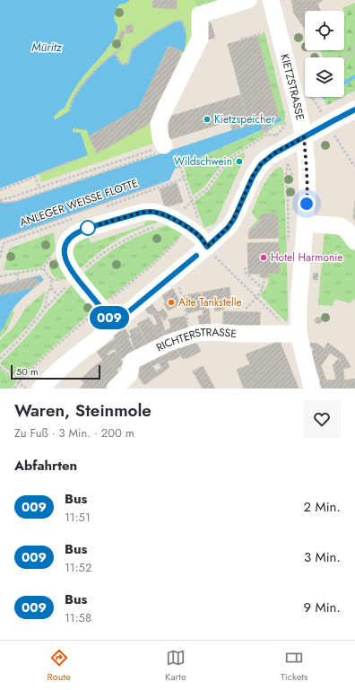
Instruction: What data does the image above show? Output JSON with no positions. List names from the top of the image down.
{
  "streets": {
    "street": ["KIETZSTRASSE", "RICHTERSTRASSE"],
    "path": ["ANLEGER WEISSE FLOTTE"]
  },
  "crossings": [
    ["KIETZSTRASSE", "RICHTERSTRASSE"]
  ],
  "water": ["Müritz"],
  "places": [
    "Kietzspeicher",
    "Wildschwein",
    "Hotel Harmonie",
    "Alte Tankstelle"
  ],
  "lines": ["bus line 009"],
  "scale_bar": "50 m",
  "page": {
    "on_map": "009",
    "scale": "50 m",
    "heading": [
      ["Waren, Steinmole", "Zu Fuß · 3 Min. · 200 m"],
      "Abfahrten"
    ],
    "list": [
      {
        "mark": "009",
        "name": "Bus",
        "note": "11:51",
        "value": "2 Min."
      },
      {
        "mark": "009",
        "name": "Bus",
        "note": "11:52",
        "value": "3 Min."
      },
      {
        "mark": "009",
        "name": "Bus",
        "note": "11:58",
        "value": "9 Min."
      }
    ],
    "tabs": ["Route", "Karte", "Tickets"]
  }
}
